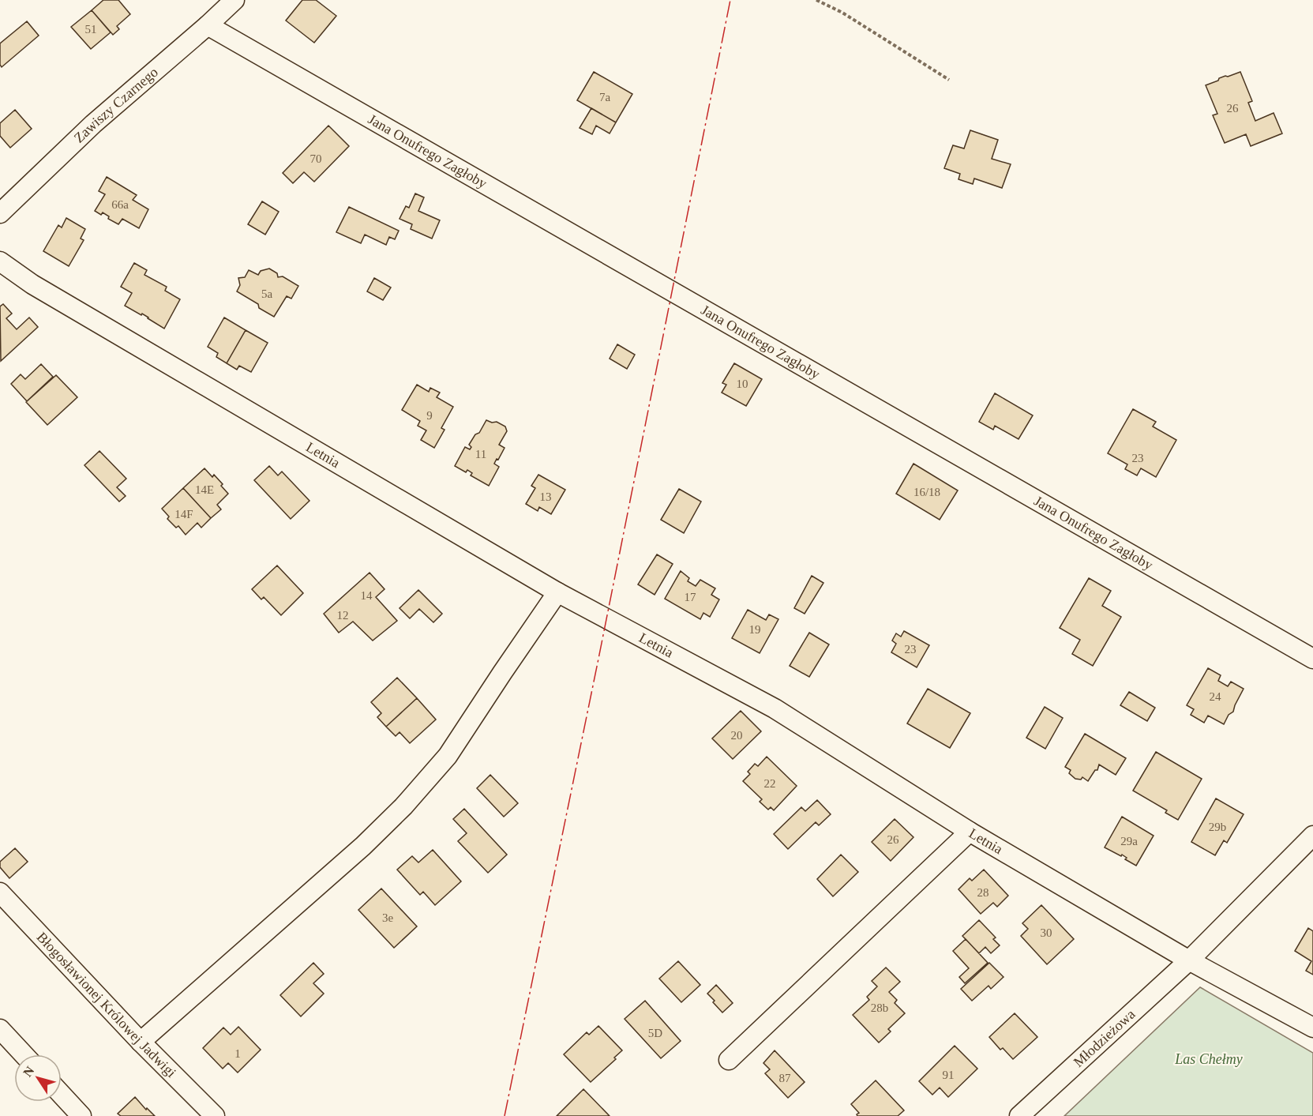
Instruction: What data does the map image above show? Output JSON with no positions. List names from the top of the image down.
{
  "streets": {
    "street": [
      "Zawiszy Czarnego",
      "Jana Onufrego Zagłoby",
      "Letnia",
      "Błogosławionej Królowej Jadwigi",
      "Młodzieżowa"
    ]
  },
  "crossings": [
    ["Zawiszy Czarnego", "Jana Onufrego Zagłoby"],
    ["Letnia", "Młodzieżowa"]
  ],
  "parks": ["Las Chełmy"],
  "house_numbers": [
    "51",
    "7a",
    "26",
    "70",
    "66a",
    "5a",
    "10",
    "9",
    "11",
    "23",
    "14E",
    "16/18",
    "13",
    "14F",
    "14",
    "17",
    "12",
    "19",
    "23",
    "24",
    "20",
    "22",
    "29b",
    "26",
    "29a",
    "28",
    "3e",
    "30",
    "28b",
    "5D",
    "1",
    "91",
    "87"
  ],
  "north": "top left"
}
